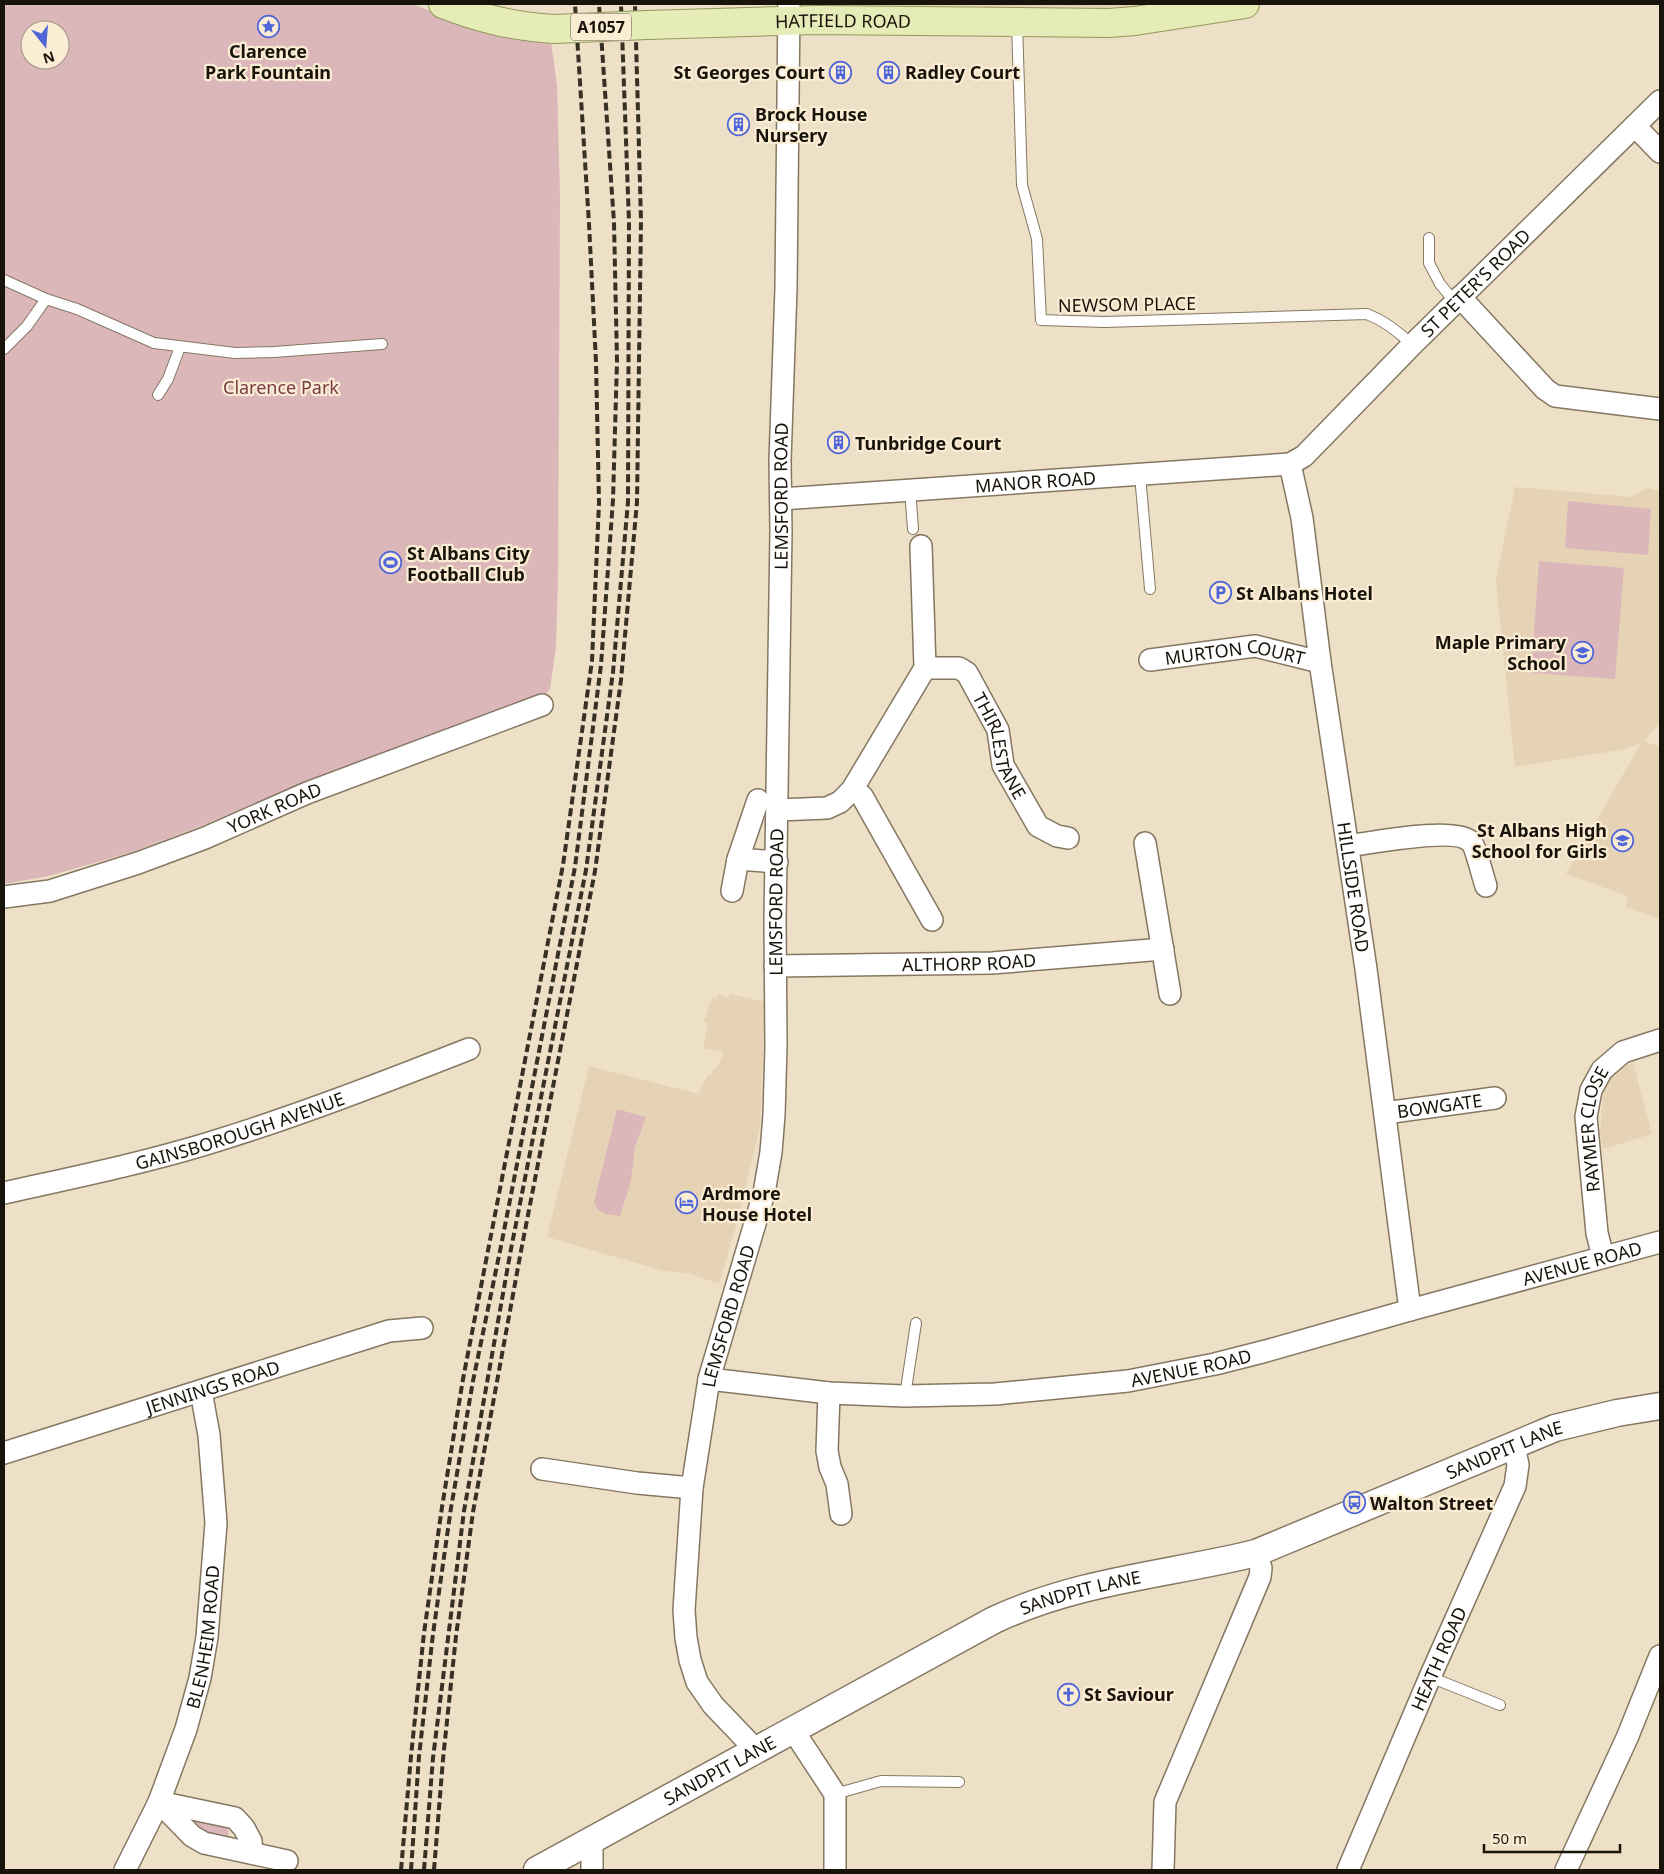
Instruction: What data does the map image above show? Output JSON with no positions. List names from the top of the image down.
{
  "streets": {
    "main road": ["HATFIELD ROAD", "A1057"],
    "street": [
      "ST PETER'S ROAD",
      "MANOR ROAD",
      "LEMSFORD ROAD",
      "MURTON COURT",
      "THIRLESTANE",
      "YORK ROAD",
      "HILLSIDE ROAD",
      "ALTHORP ROAD",
      "BOWGATE",
      "GAINSBOROUGH AVENUE",
      "RAYMER CLOSE",
      "AVENUE ROAD",
      "JENNINGS ROAD",
      "SANDPIT LANE",
      "BLENHEIM ROAD",
      "HEATH ROAD"
    ],
    "lane": ["NEWSOM PLACE"]
  },
  "crossings": [
    ["HATFIELD ROAD", "NEWSOM PLACE"],
    ["HATFIELD ROAD", "LEMSFORD ROAD"],
    ["ST PETER'S ROAD", "NEWSOM PLACE"],
    ["ST PETER'S ROAD", "MANOR ROAD"],
    ["ST PETER'S ROAD", "HILLSIDE ROAD"],
    ["MANOR ROAD", "LEMSFORD ROAD"],
    ["MANOR ROAD", "HILLSIDE ROAD"],
    ["LEMSFORD ROAD", "ALTHORP ROAD"],
    ["LEMSFORD ROAD", "AVENUE ROAD"],
    ["LEMSFORD ROAD", "SANDPIT LANE"],
    ["MURTON COURT", "HILLSIDE ROAD"],
    ["HILLSIDE ROAD", "BOWGATE"],
    ["HILLSIDE ROAD", "AVENUE ROAD"],
    ["RAYMER CLOSE", "AVENUE ROAD"],
    ["JENNINGS ROAD", "BLENHEIM ROAD"],
    ["SANDPIT LANE", "HEATH ROAD"]
  ],
  "parks": ["Clarence Park"],
  "places": {
    "place": ["Clarence Park Fountain"],
    "building": [
      "St Georges Court",
      "Radley Court",
      "Brock House Nursery",
      "Tunbridge Court"
    ],
    "sports": ["St Albans City Football Club"],
    "parking": ["St Albans Hotel"],
    "school or university": ["Maple Primary School", "St Albans High School for Girls"],
    "hotel": ["Ardmore House Hotel"],
    "bus stop": ["Walton Street"],
    "church": ["St Saviour"]
  },
  "scale_bar": "50 m",
  "north": "bottom"
}
